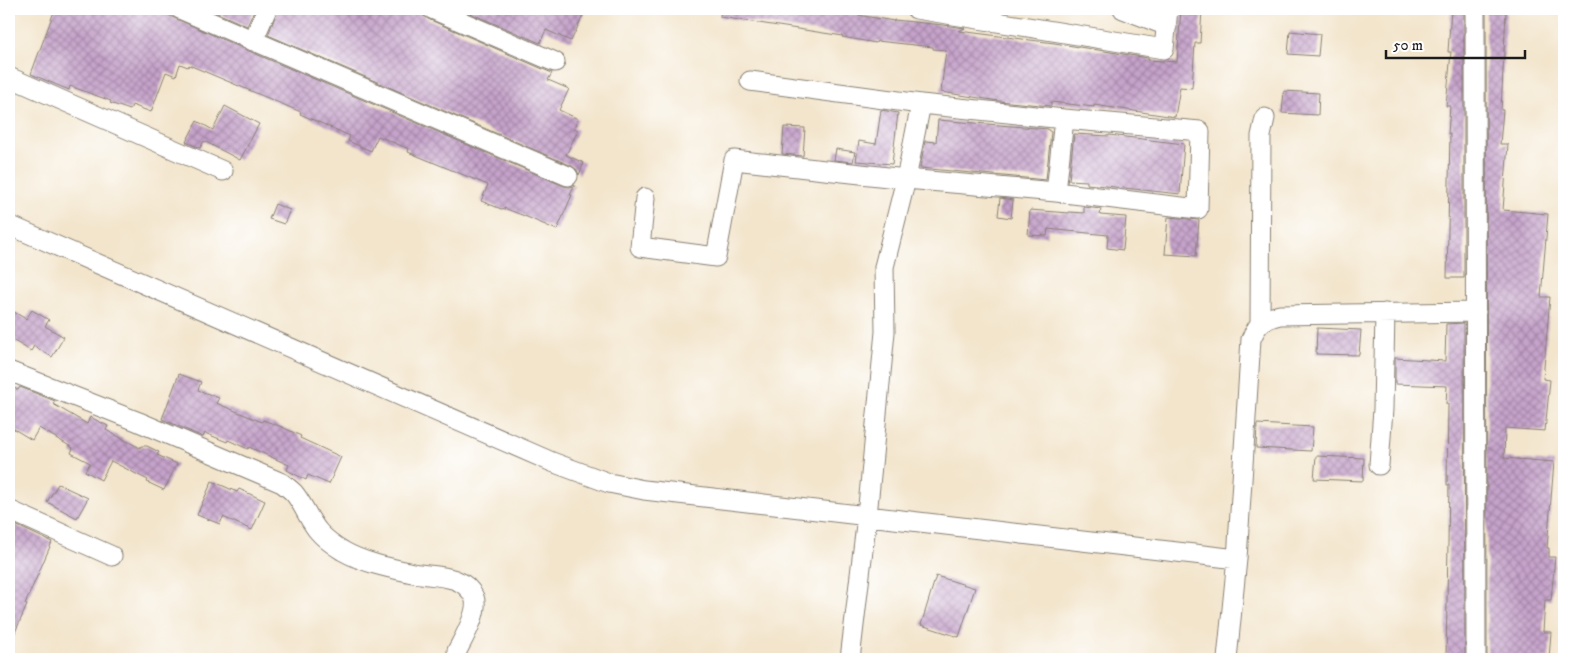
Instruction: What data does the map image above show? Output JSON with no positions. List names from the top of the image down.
{
  "scale_bar": "50 m"
}
